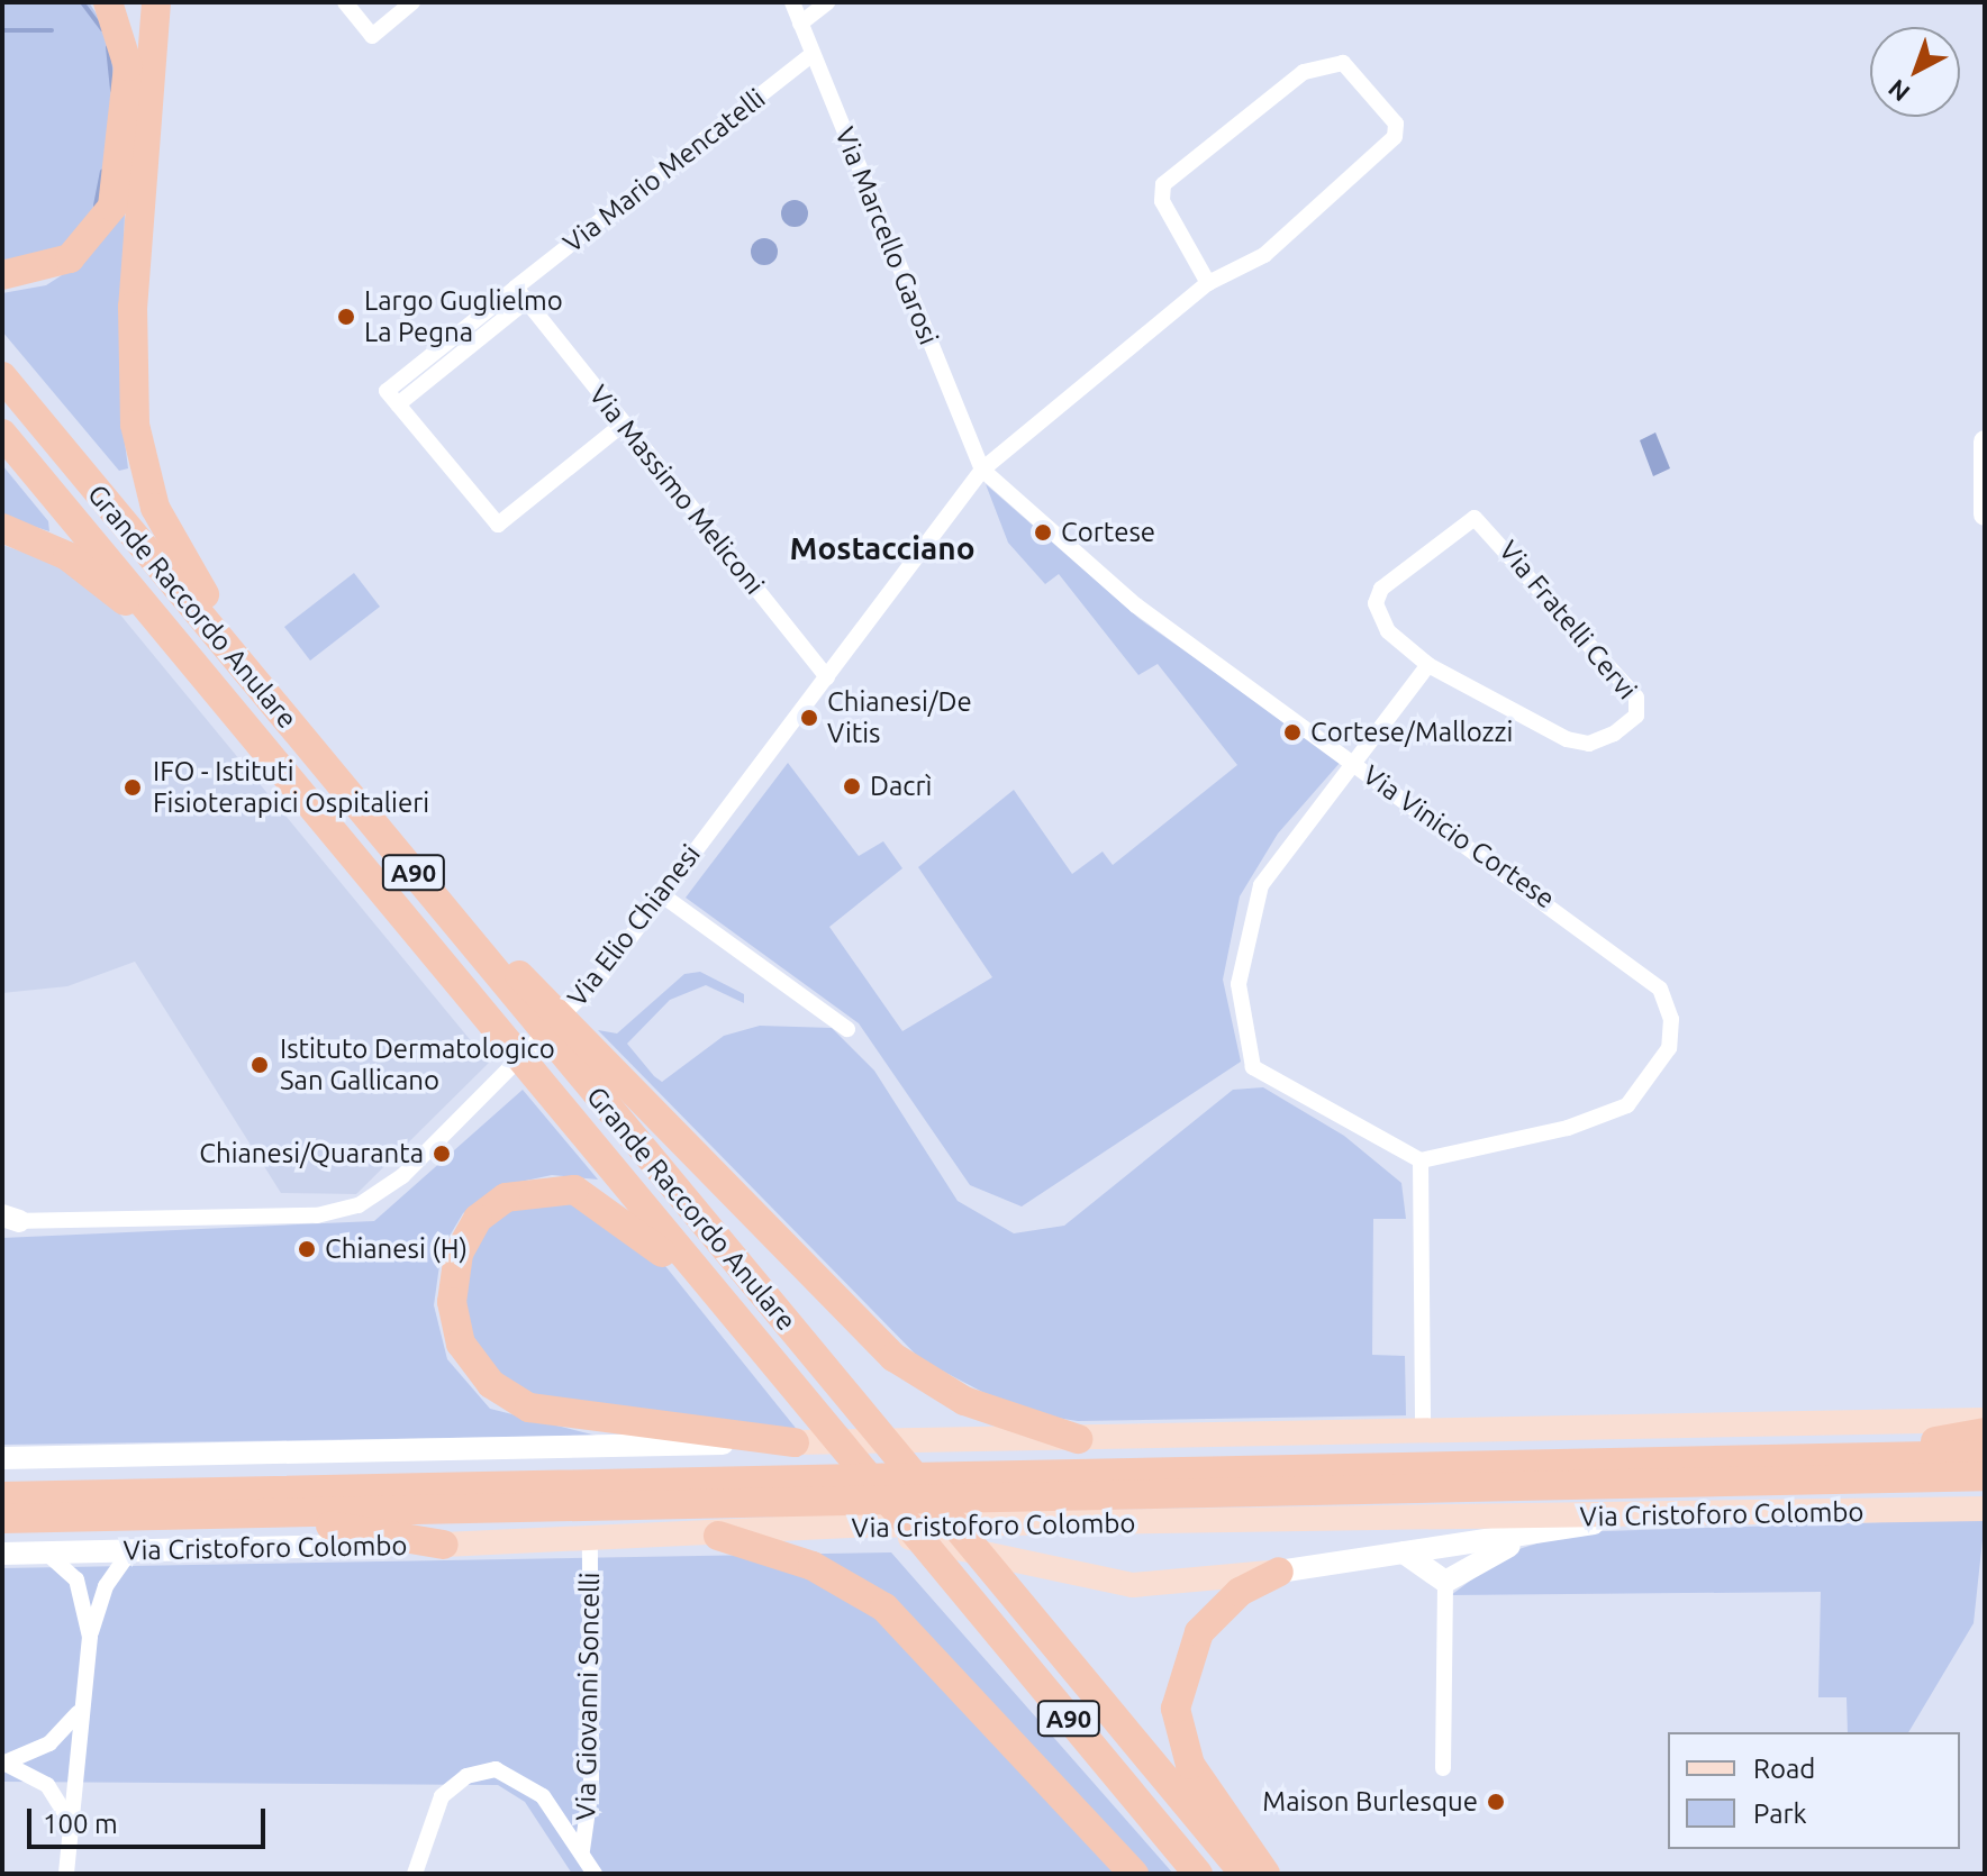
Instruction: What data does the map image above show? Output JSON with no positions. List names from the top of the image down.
{
  "streets": {
    "highway": ["Grande Raccordo Anulare", "A90", "Via Cristoforo Colombo"],
    "street": [
      "Via Mario Mencatelli",
      "Via Marcello Garosi",
      "Via Massimo Meliconi",
      "Via Fratelli Cervi",
      "Via Vinicio Cortese",
      "Via Elio Chianesi",
      "Via Giovanni Soncelli"
    ]
  },
  "crossings": [
    ["Via Mario Mencatelli", "Via Marcello Garosi"],
    ["Via Mario Mencatelli", "Via Massimo Meliconi"],
    ["Via Marcello Garosi", "Via Vinicio Cortese"],
    ["Via Marcello Garosi", "Via Elio Chianesi"],
    ["Via Massimo Meliconi", "Via Elio Chianesi"],
    ["Via Vinicio Cortese", "Via Elio Chianesi"],
    ["Via Cristoforo Colombo", "Via Giovanni Soncelli"]
  ],
  "districts": ["Mostacciano"],
  "places": [
    "Largo Guglielmo La Pegna",
    "Cortese",
    "Chianesi/De Vitis",
    "Cortese/Mallozzi",
    "Dacrì",
    "IFO - Istituti Fisioterapici Ospitalieri",
    "Istituto Dermatologico San Gallicano",
    "Chianesi/Quaranta",
    "Chianesi (H)",
    "Maison Burlesque"
  ],
  "legend": ["Road", "Park"],
  "scale_bar": "100 m",
  "north": "bottom left"
}
